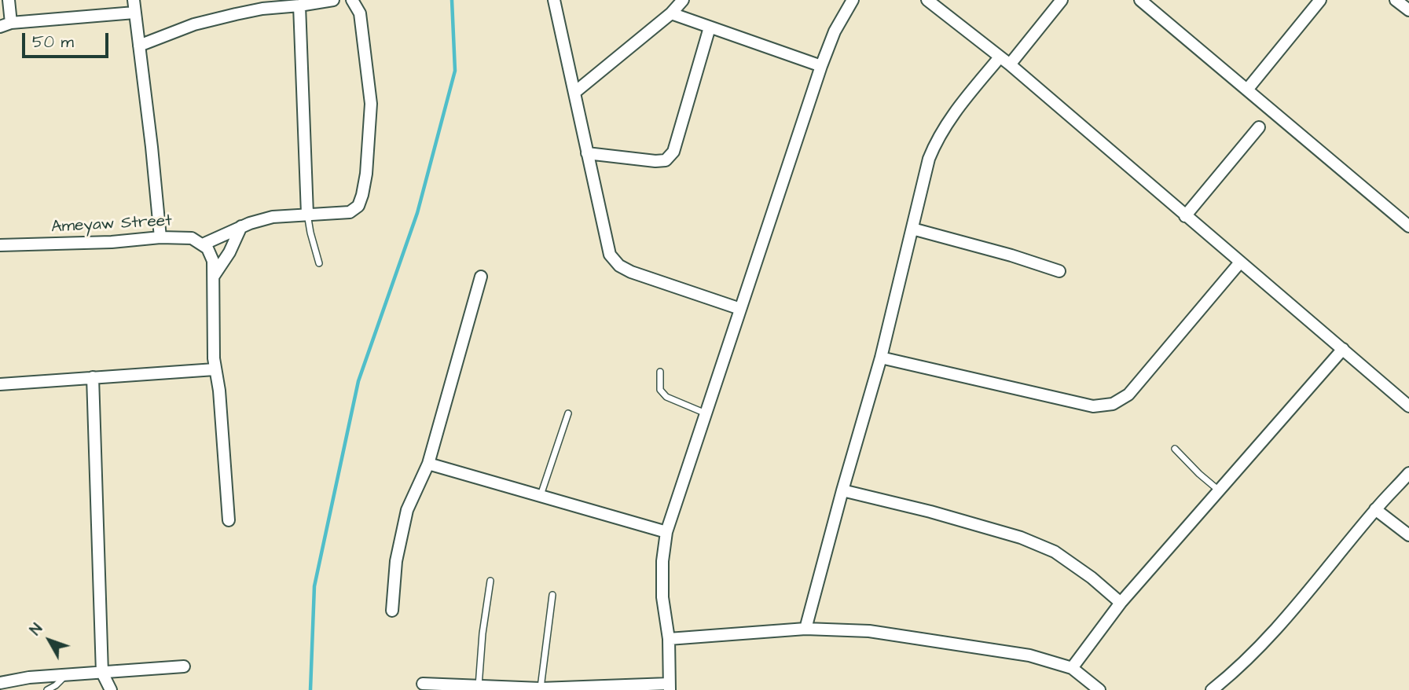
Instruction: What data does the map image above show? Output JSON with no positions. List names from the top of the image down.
{
  "streets": {
    "street": ["Ameyaw Street"]
  },
  "scale_bar": "50 m",
  "north": "top left"
}
